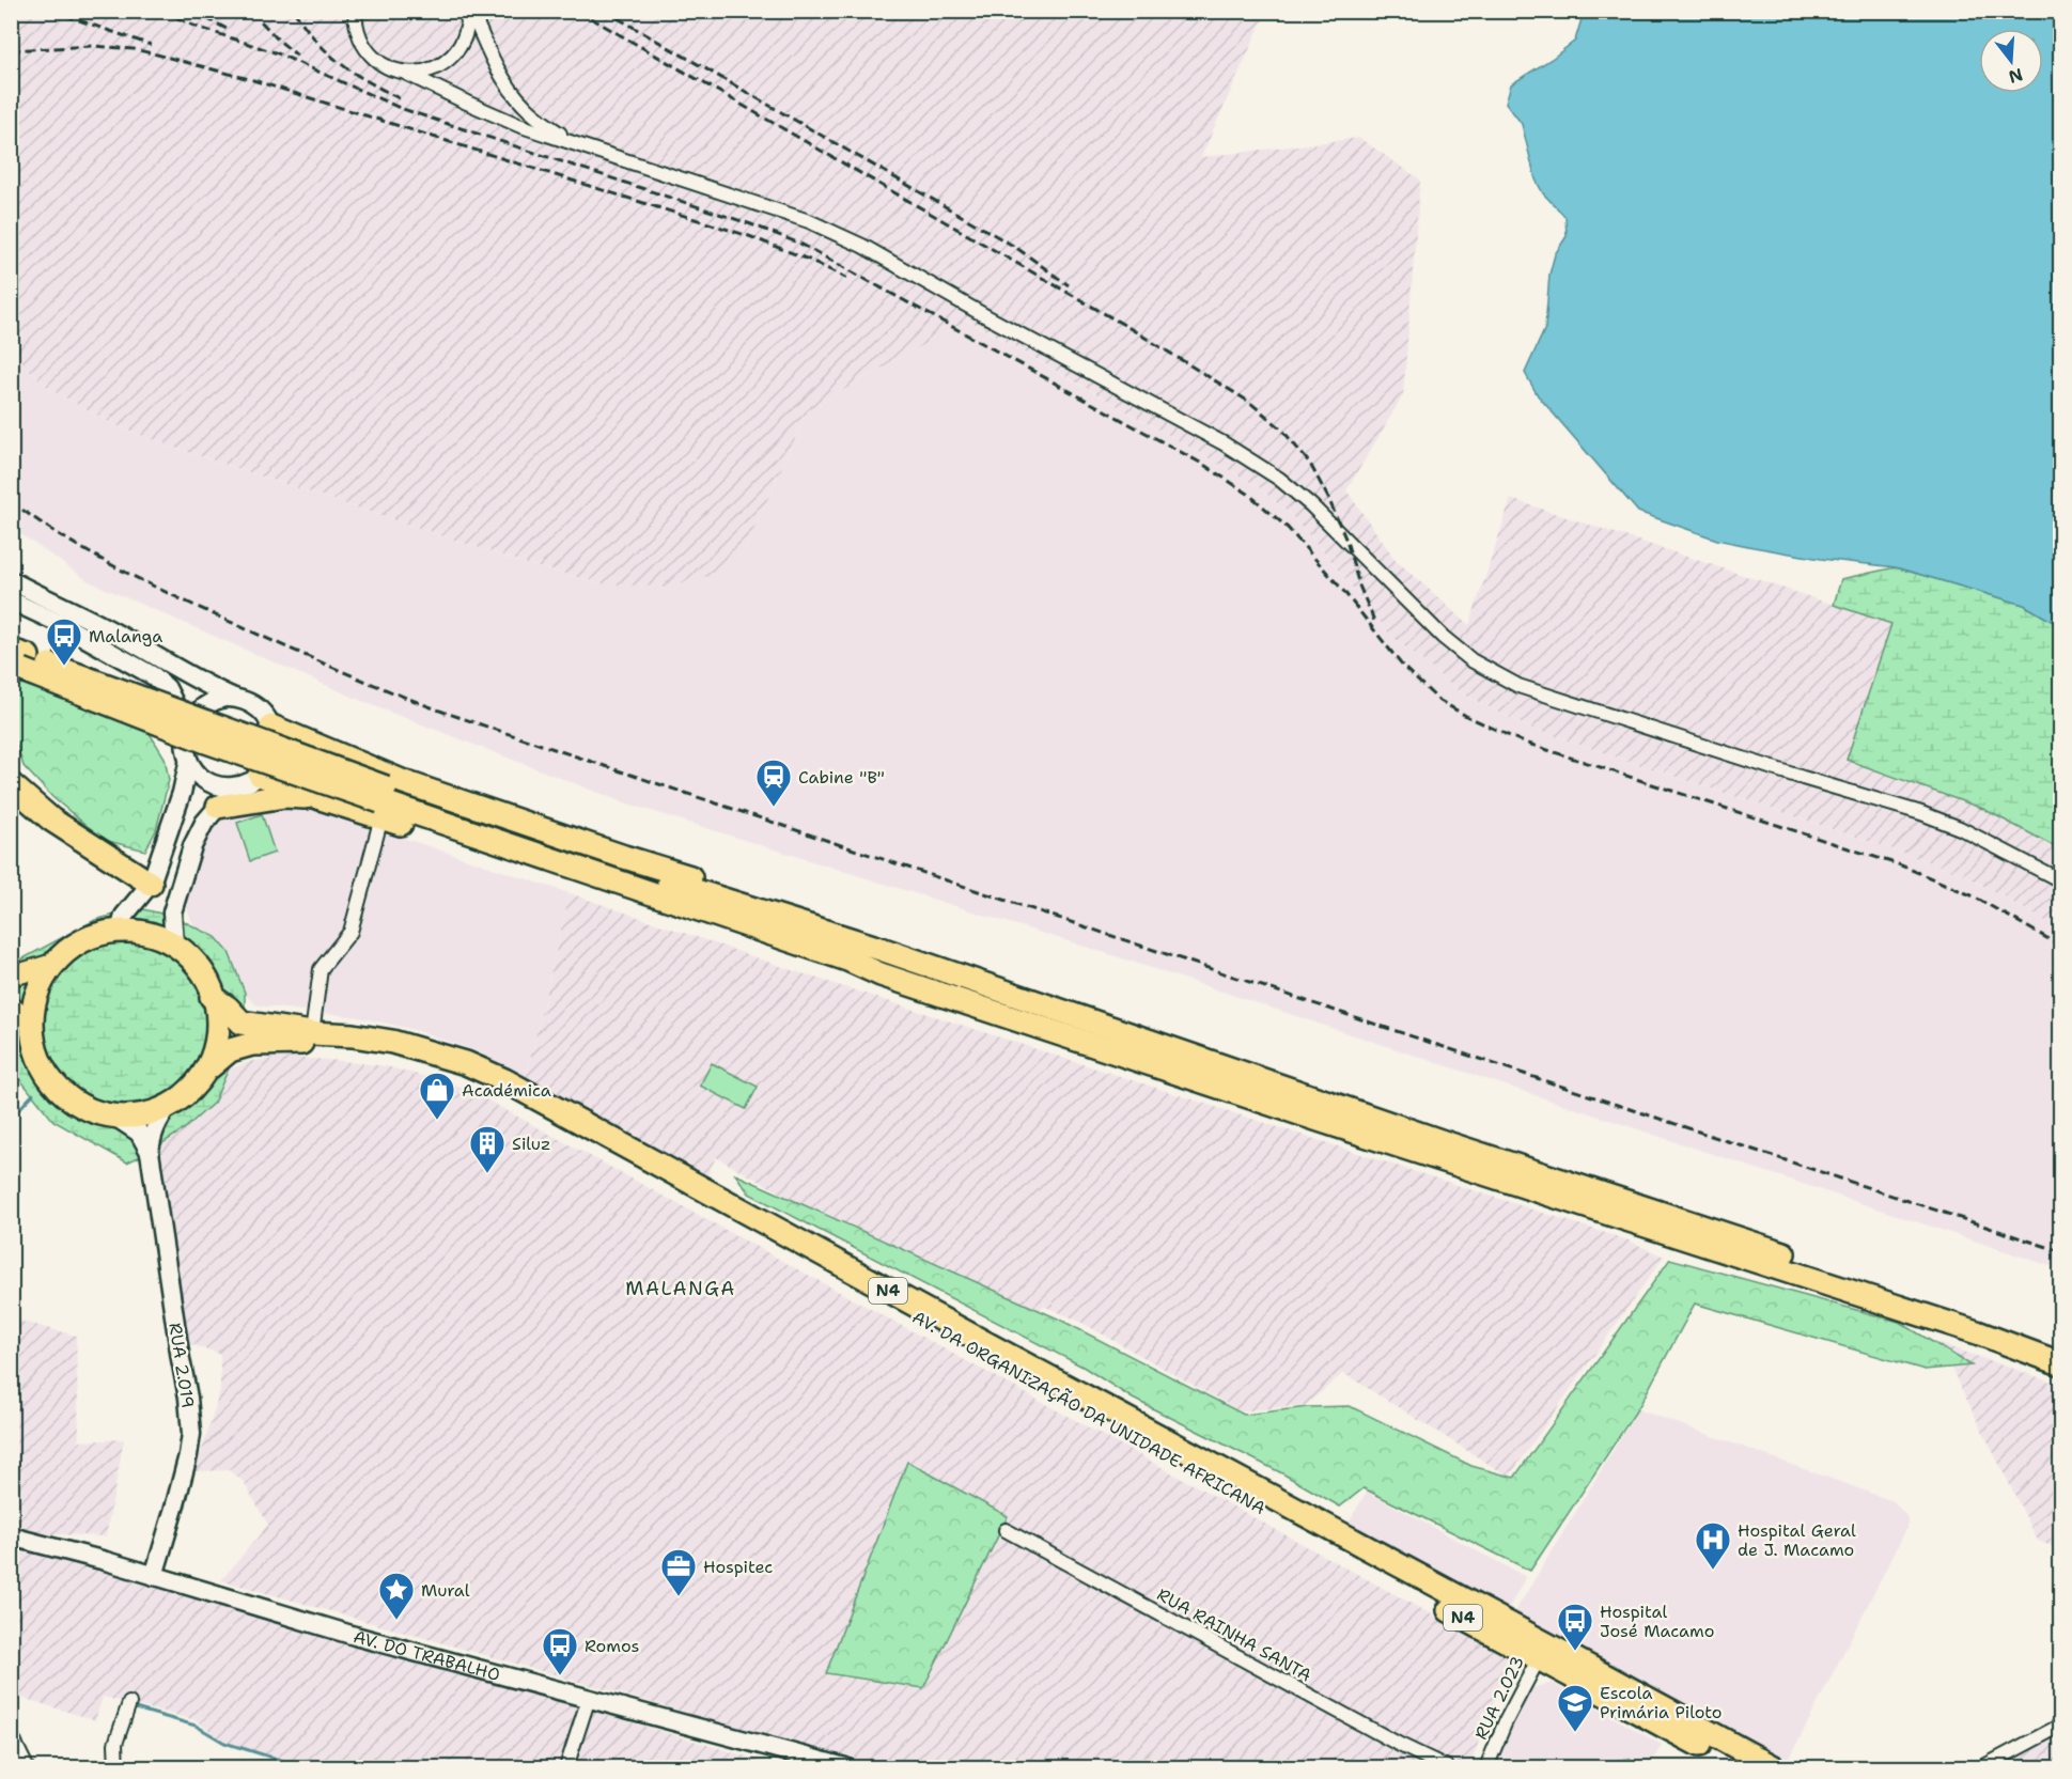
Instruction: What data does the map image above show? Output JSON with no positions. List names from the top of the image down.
{
  "streets": {
    "highway": ["N4", "AV. DA ORGANIZAÇÃO DA UNIDADE AFRICANA"],
    "main road": ["RUA 2.019", "AV. DO TRABALHO"],
    "street": ["RUA RAINHA SANTA", "RUA 2.023"]
  },
  "crossings": [
    ["N4", "AV. DA ORGANIZAÇÃO DA UNIDADE AFRICANA"],
    ["N4", "RUA 2.023"],
    ["RUA 2.019", "AV. DO TRABALHO"],
    ["AV. DA ORGANIZAÇÃO DA UNIDADE AFRICANA", "RUA 2.023"]
  ],
  "districts": ["MALANGA"],
  "places": {
    "bus stop": ["Malanga", "Hospital José Macamo", "Romos"],
    "station": ["Cabine \"B\""],
    "shop": ["Académica"],
    "building": ["Siluz"],
    "hospital": ["Hospital Geral de J. Macamo"],
    "office": ["Hospitec"],
    "place": ["Mural"],
    "school or university": ["Escola Primária Piloto"]
  },
  "north": "bottom"
}
